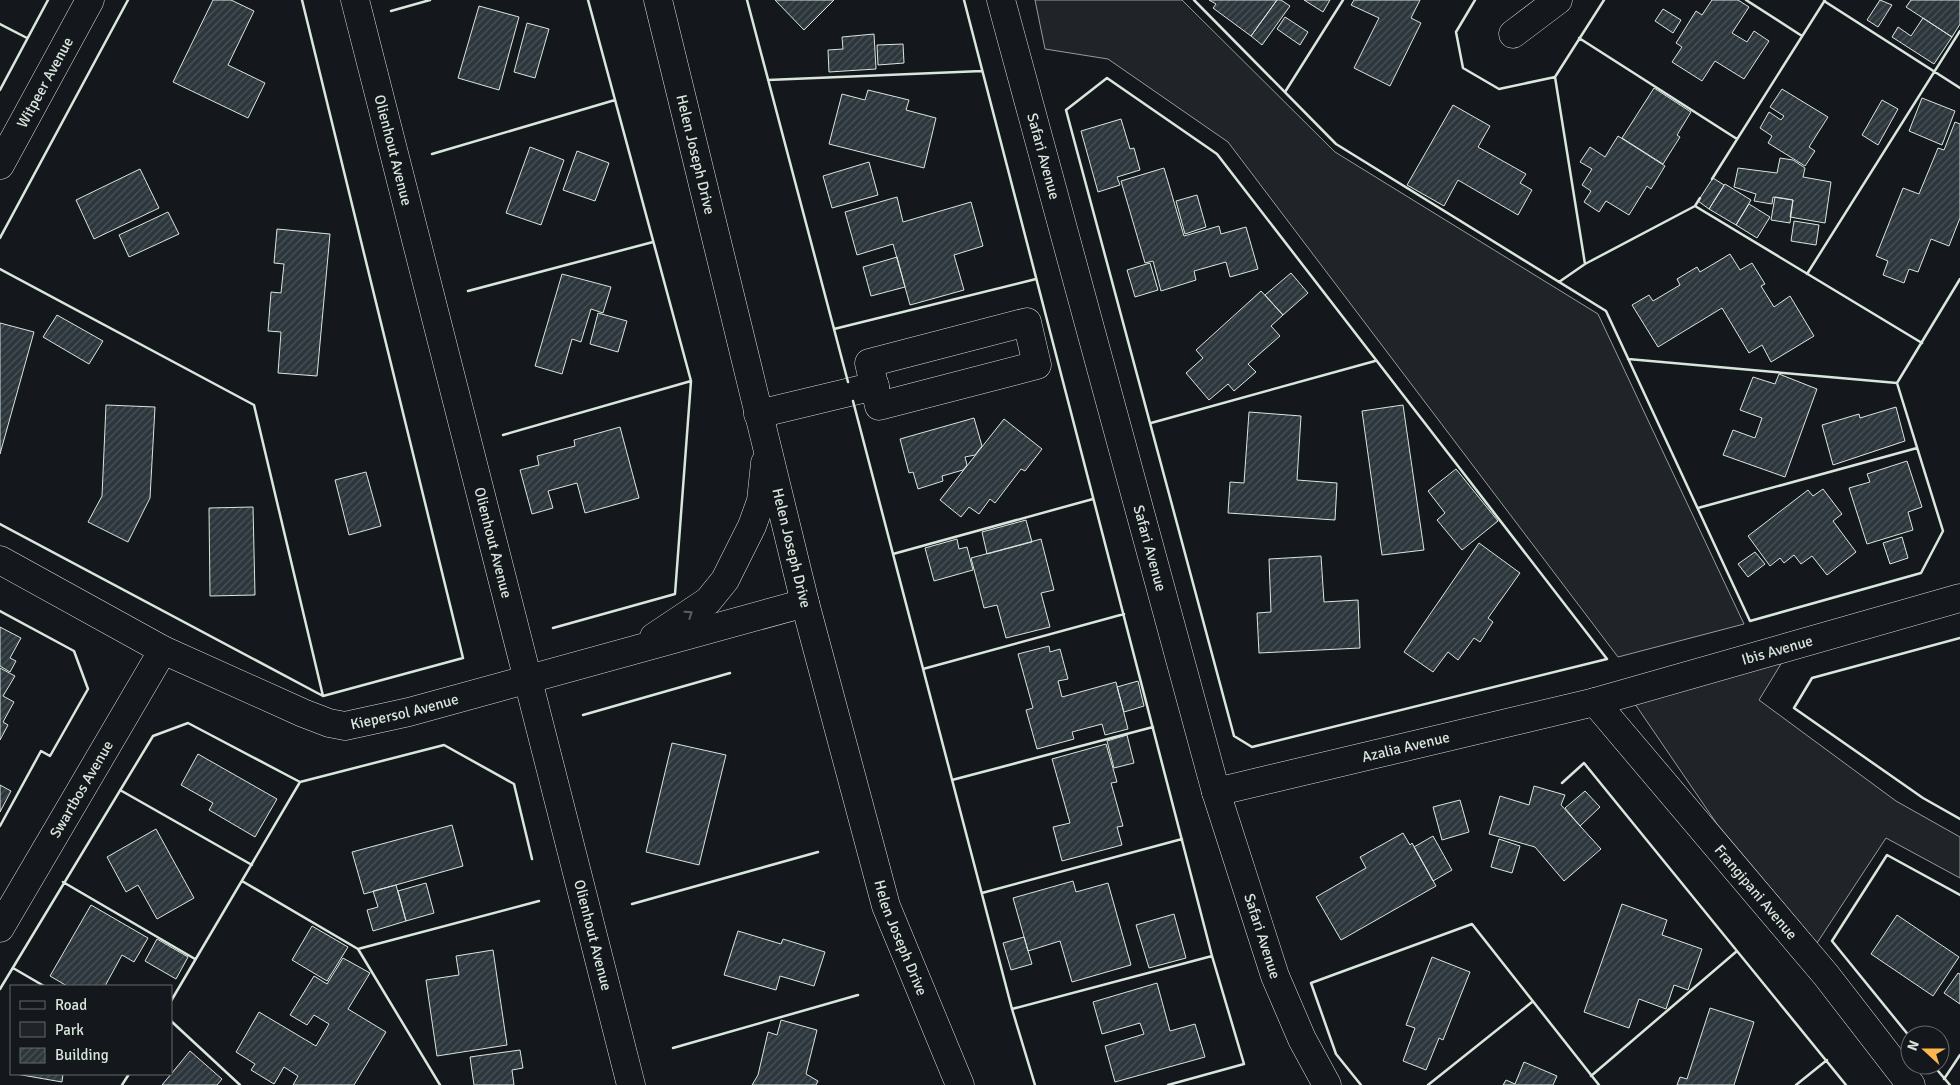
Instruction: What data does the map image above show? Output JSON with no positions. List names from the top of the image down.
{
  "streets": {
    "street": [
      "Witpeer Avenue",
      "Olienhout Avenue",
      "Helen Joseph Drive",
      "Safari Avenue",
      "Ibis Avenue",
      "Kiepersol Avenue",
      "Azalia Avenue",
      "Swartbos Avenue",
      "Frangipani Avenue"
    ]
  },
  "crossings": [
    ["Olienhout Avenue", "Kiepersol Avenue"],
    ["Helen Joseph Drive", "Kiepersol Avenue"],
    ["Safari Avenue", "Azalia Avenue"],
    ["Ibis Avenue", "Azalia Avenue"],
    ["Ibis Avenue", "Frangipani Avenue"],
    ["Kiepersol Avenue", "Swartbos Avenue"],
    ["Azalia Avenue", "Frangipani Avenue"]
  ],
  "legend": ["Road", "Park", "Building"],
  "north": "left"
}
